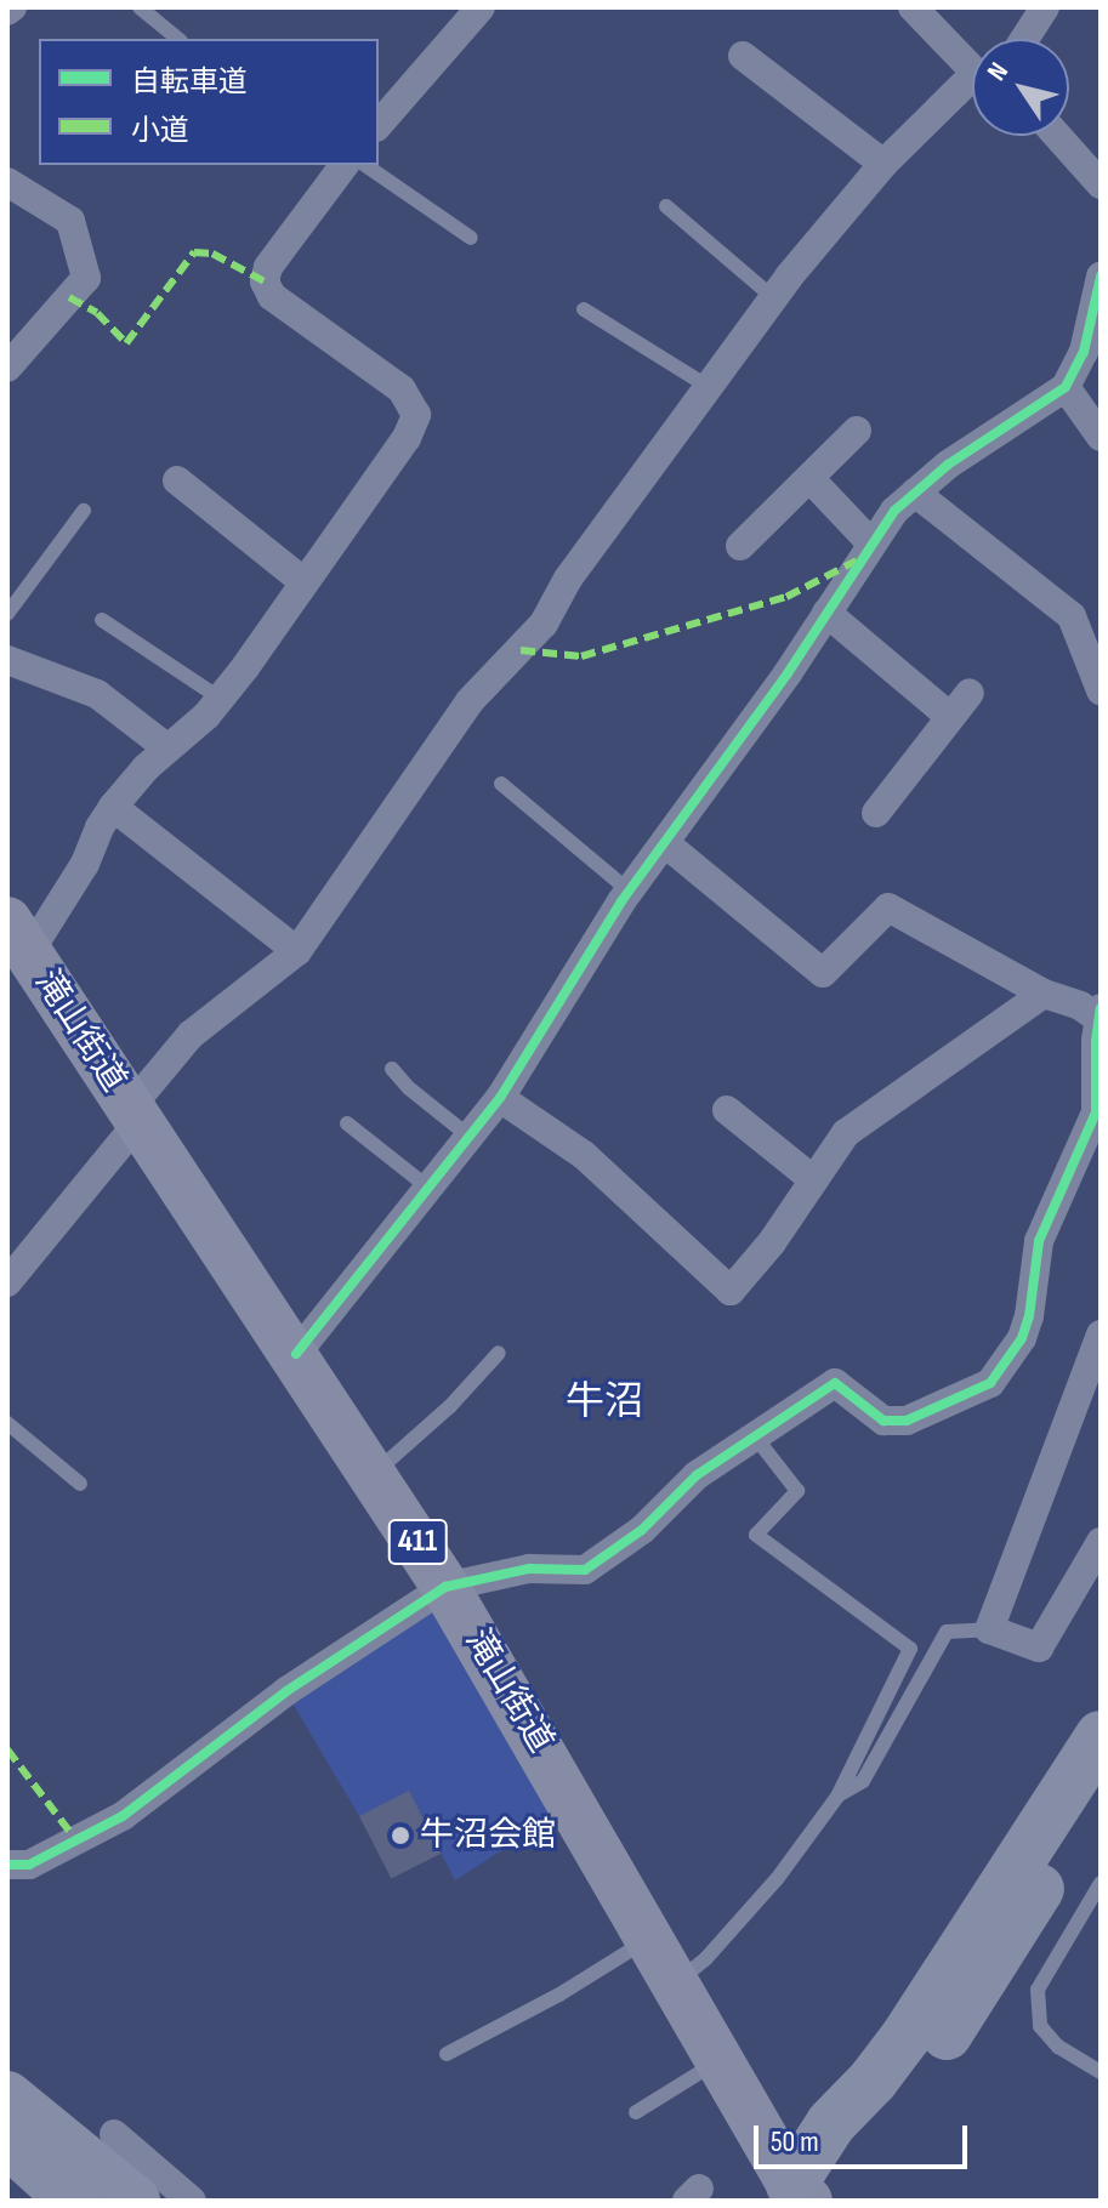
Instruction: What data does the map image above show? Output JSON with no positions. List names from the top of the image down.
{
  "streets": {
    "highway": ["滝山街道", "411"]
  },
  "districts": ["牛沼"],
  "places": ["牛沼会館"],
  "legend": ["自転車道", "小道"],
  "scale_bar": "50 m",
  "north": "top left"
}
